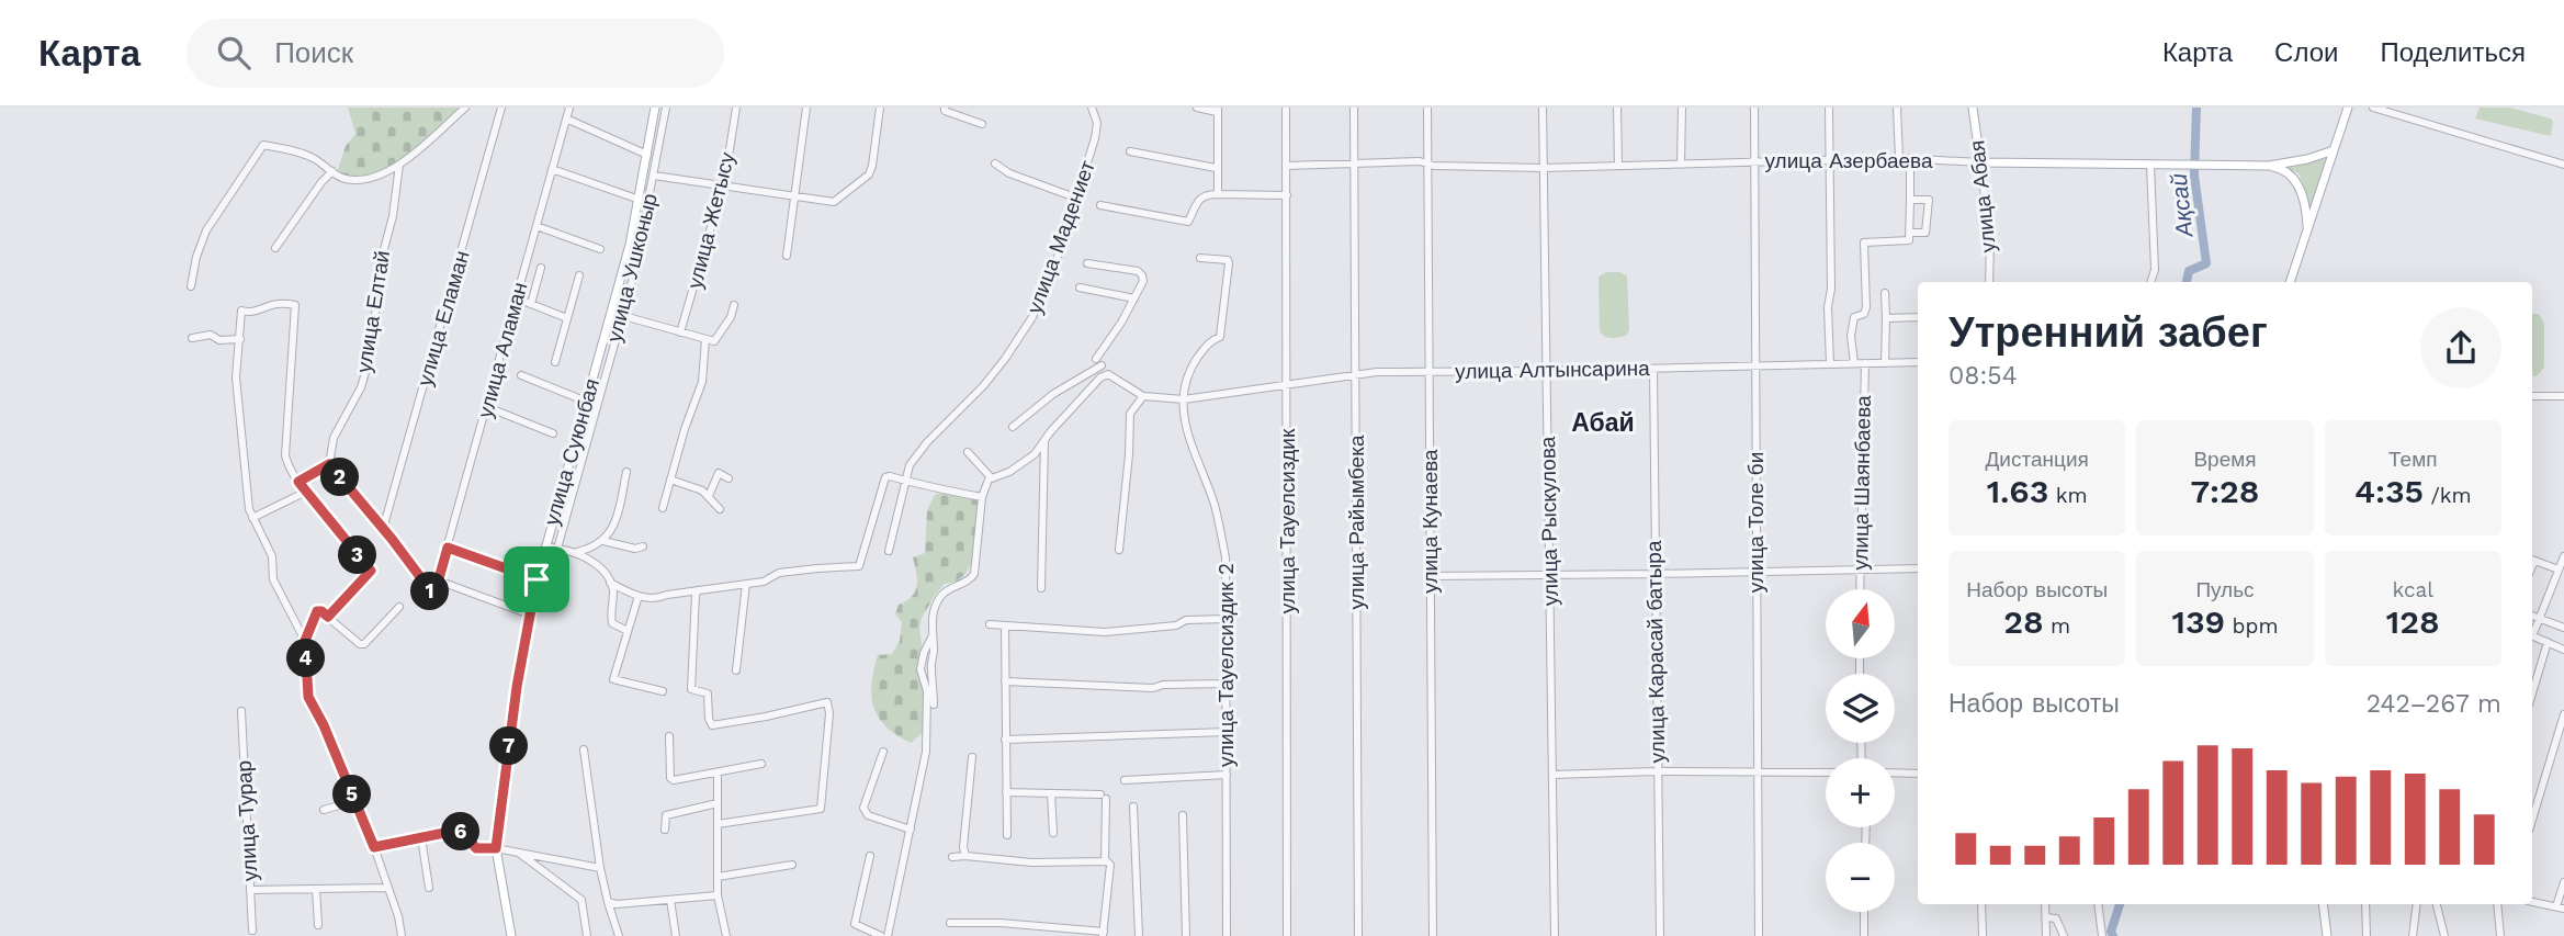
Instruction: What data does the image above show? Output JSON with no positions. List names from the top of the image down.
{
  "streets": {
    "main road": ["улица Азербаева", "улица Абая", "улица Суюнбая"],
    "street": [
      "улица Жетысу",
      "улица Мадениет",
      "улица Ушконыр",
      "улица Елтай",
      "улица Еламан",
      "улица Аламан",
      "улица Алтынсарина",
      "улица Шаянбаева",
      "улица Тауелсиздик",
      "улица Кунаева",
      "улица Рыскулова",
      "улица Райымбека",
      "улица Толе би",
      "улица Карасай батыра",
      "улица Тауелсиздик 2",
      "улица Турар"
    ]
  },
  "crossings": [
    ["улица Азербаева", "улица Абая"],
    ["улица Азербаева", "улица Тауелсиздик"],
    ["улица Азербаева", "улица Кунаева"],
    ["улица Азербаева", "улица Рыскулова"],
    ["улица Азербаева", "улица Райымбека"],
    ["улица Азербаева", "улица Толе би"],
    ["улица Еламан", "улица Аламан"],
    ["улица Алтынсарина", "улица Шаянбаева"],
    ["улица Алтынсарина", "улица Тауелсиздик"],
    ["улица Алтынсарина", "улица Кунаева"],
    ["улица Алтынсарина", "улица Рыскулова"],
    ["улица Алтынсарина", "улица Райымбека"],
    ["улица Алтынсарина", "улица Толе би"],
    ["улица Алтынсарина", "улица Карасай батыра"],
    ["улица Алтынсарина", "улица Тауелсиздик 2"]
  ],
  "districts": ["Абай"],
  "water": ["Ақсай"],
  "north": "top",
  "page": {
    "header": "Карта",
    "search": "Поиск",
    "nav": ["Карта", "Слои", "Поделиться"],
    "heading": ["Утренний забег", "08:54"],
    "stats": [
      ["Дистанция", "1.63 km"],
      ["Время", "7:28"],
      ["Темп", "4:35 /km"],
      ["Набор высоты", "28 m"],
      ["Пульс", "139 bpm"],
      ["kcal", "128"]
    ],
    "pins": [
      "2",
      "3",
      "1",
      "4",
      "7",
      "5",
      "6"
    ],
    "map_buttons": ["+", "−"],
    "chart": ["Набор высоты", "242–267 m"]
  }
}
